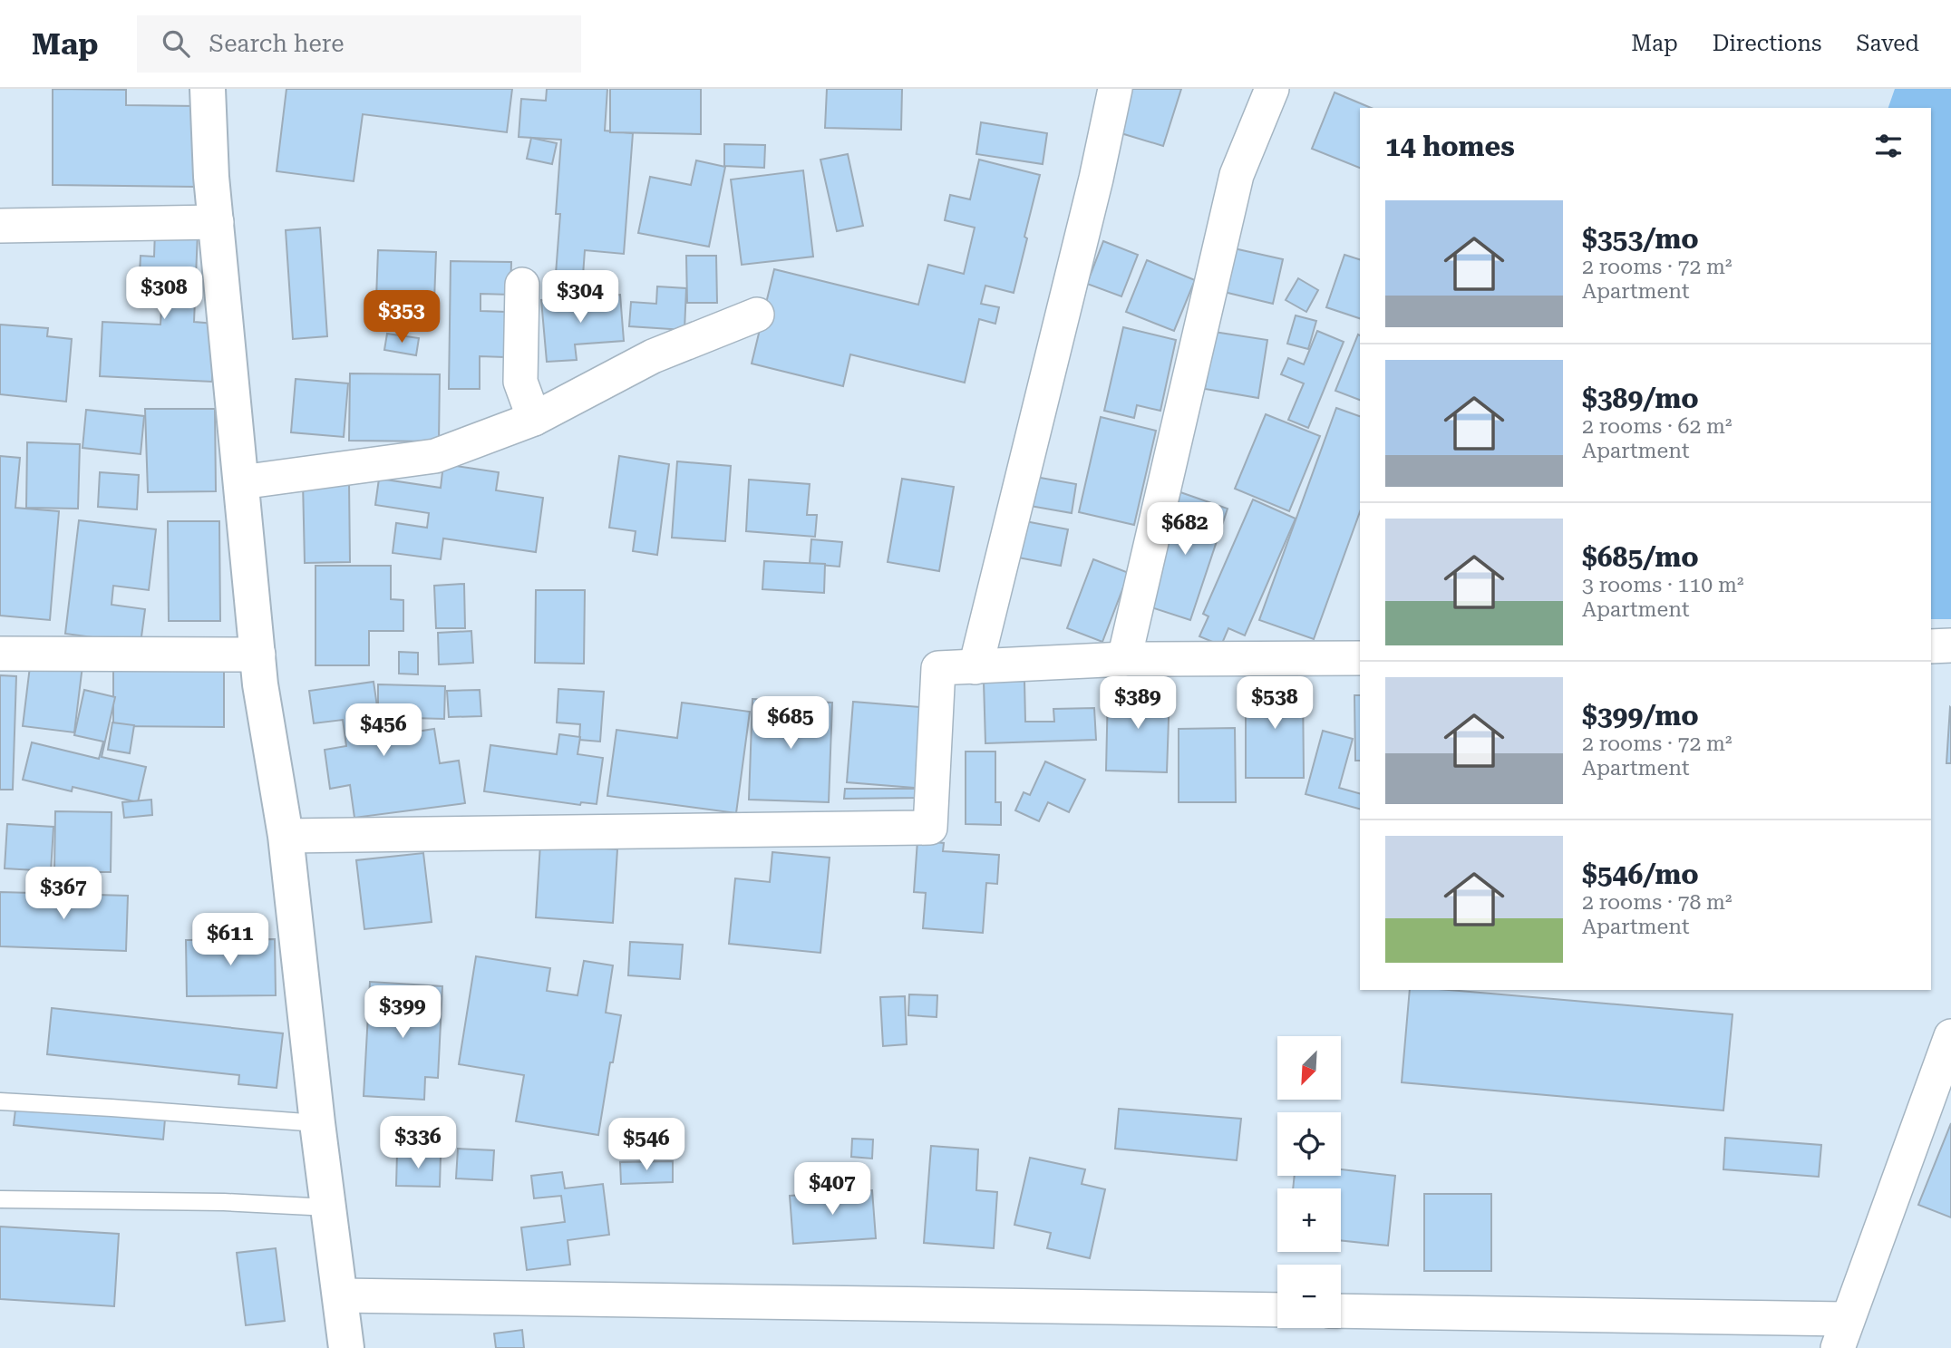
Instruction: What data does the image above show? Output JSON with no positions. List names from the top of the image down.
{
  "north": "bottom left",
  "page": {
    "header": "Map",
    "search": "Search here",
    "nav": ["Map", "Directions", "Saved"],
    "heading": "14 homes",
    "list": [
      {
        "name": "$353/mo",
        "note": "2 rooms · 72 m² · Apartment"
      },
      {
        "name": "$389/mo",
        "note": "2 rooms · 62 m² · Apartment"
      },
      {
        "name": "$685/mo",
        "note": "3 rooms · 110 m² · Apartment"
      },
      {
        "name": "$399/mo",
        "note": "2 rooms · 72 m² · Apartment"
      },
      {
        "name": "$546/mo",
        "note": "2 rooms · 78 m² · Apartment"
      }
    ],
    "price": [
      "$308",
      "$304",
      "$353",
      "$682",
      "$389",
      "$538",
      "$685",
      "$456",
      "$367",
      "$611",
      "$399",
      "$336",
      "$546",
      "$407"
    ],
    "map_buttons": ["+", "−"]
  }
}
